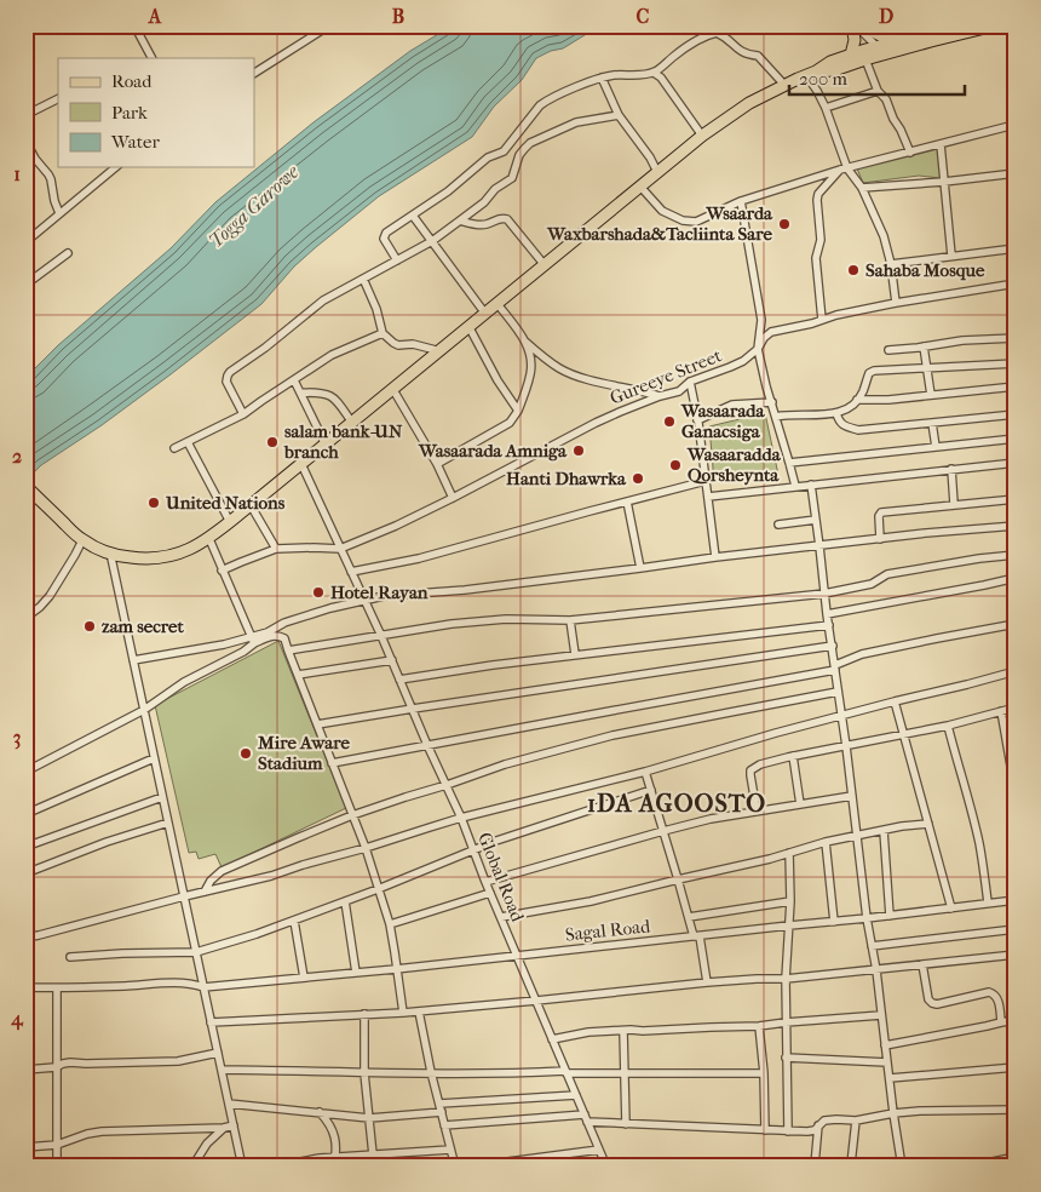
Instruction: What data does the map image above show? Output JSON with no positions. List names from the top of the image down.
{
  "streets": {
    "street": ["Gureeye Street", "Global Road", "Sagal Road"]
  },
  "crossings": [
    ["Gureeye Street", "Global Road"],
    ["Global Road", "Sagal Road"]
  ],
  "districts": ["1DA AGOOSTO"],
  "water": ["Togga Garowe"],
  "places": [
    "Wsaarda Waxbarshada&Tacliinta Sare",
    "Sahaba Mosque",
    "Wasaarada Ganacsiga",
    "salam bank-UN branch",
    "Wasaarada Amniga",
    "Wasaaradda Qorsheynta",
    "Hanti Dhawrka",
    "United Nations",
    "Hotel Rayan",
    "zam secret",
    "Mire Aware Stadium"
  ],
  "legend": ["Road", "Park", "Water"],
  "scale_bar": "200 m",
  "grid": {
    "columns": [
      "A",
      "B",
      "C",
      "D"
    ],
    "rows": [
      "1",
      "2",
      "3",
      "4"
    ]
  }
}
